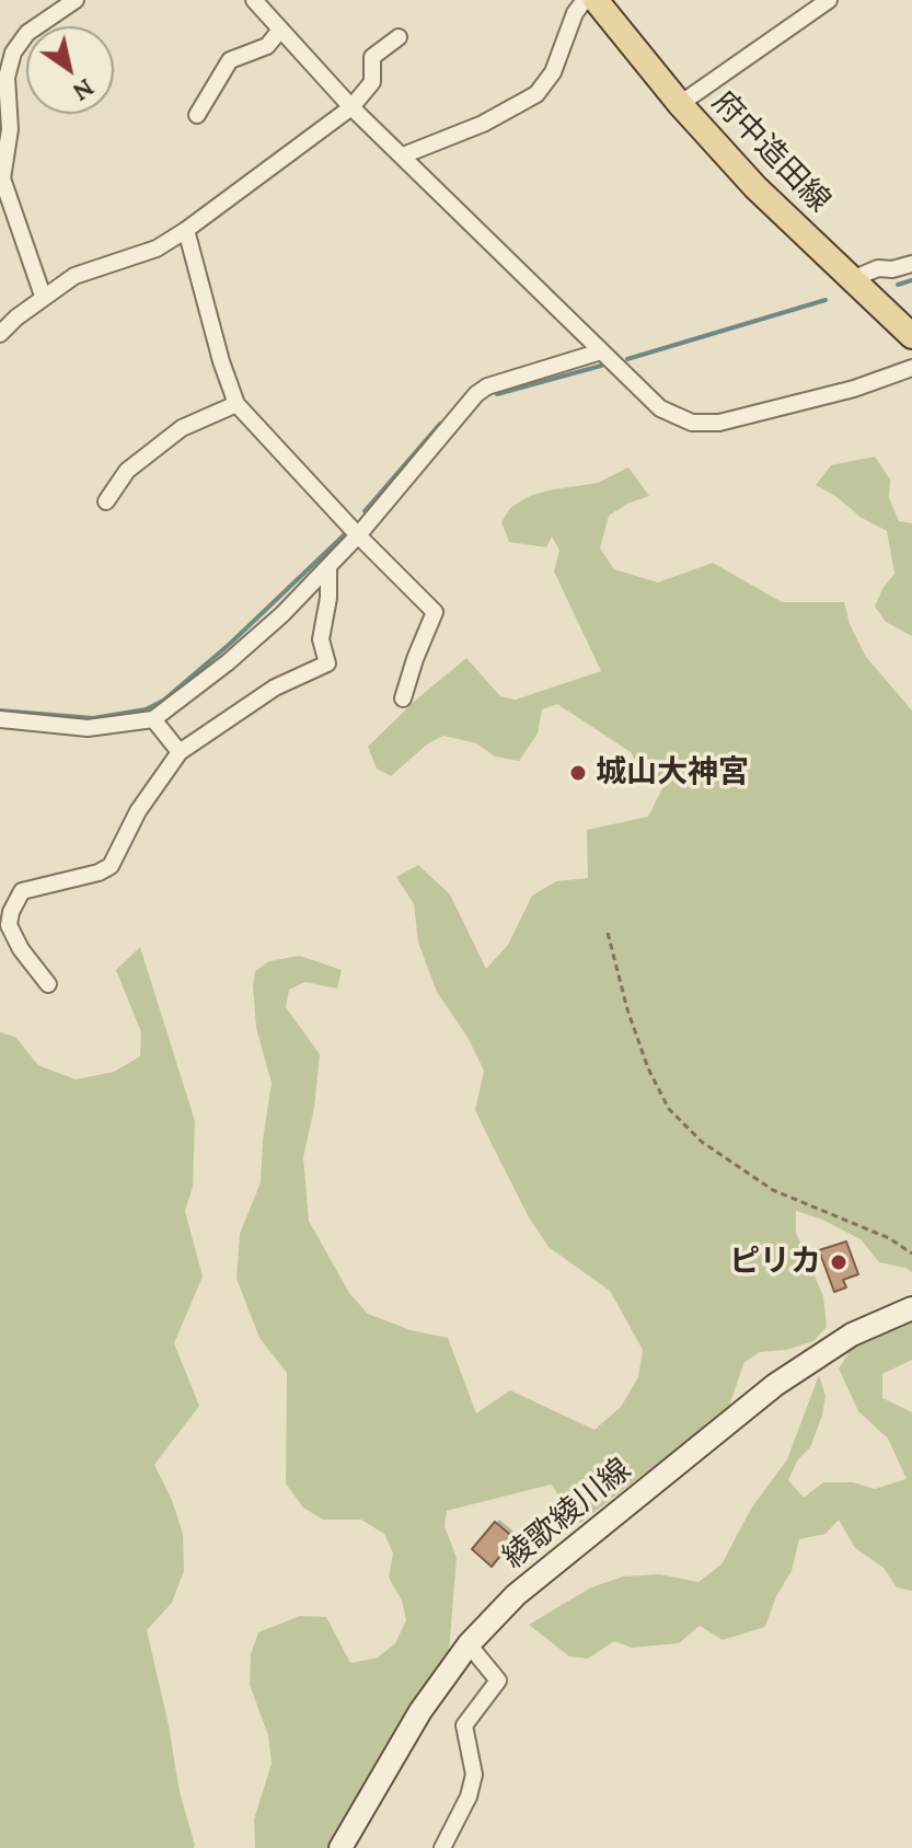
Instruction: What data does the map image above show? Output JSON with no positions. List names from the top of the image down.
{
  "streets": {
    "main road": ["府中造田線", "綾歌綾川線"]
  },
  "places": ["城山大神宮", "ピリカ"],
  "north": "bottom right"
}
